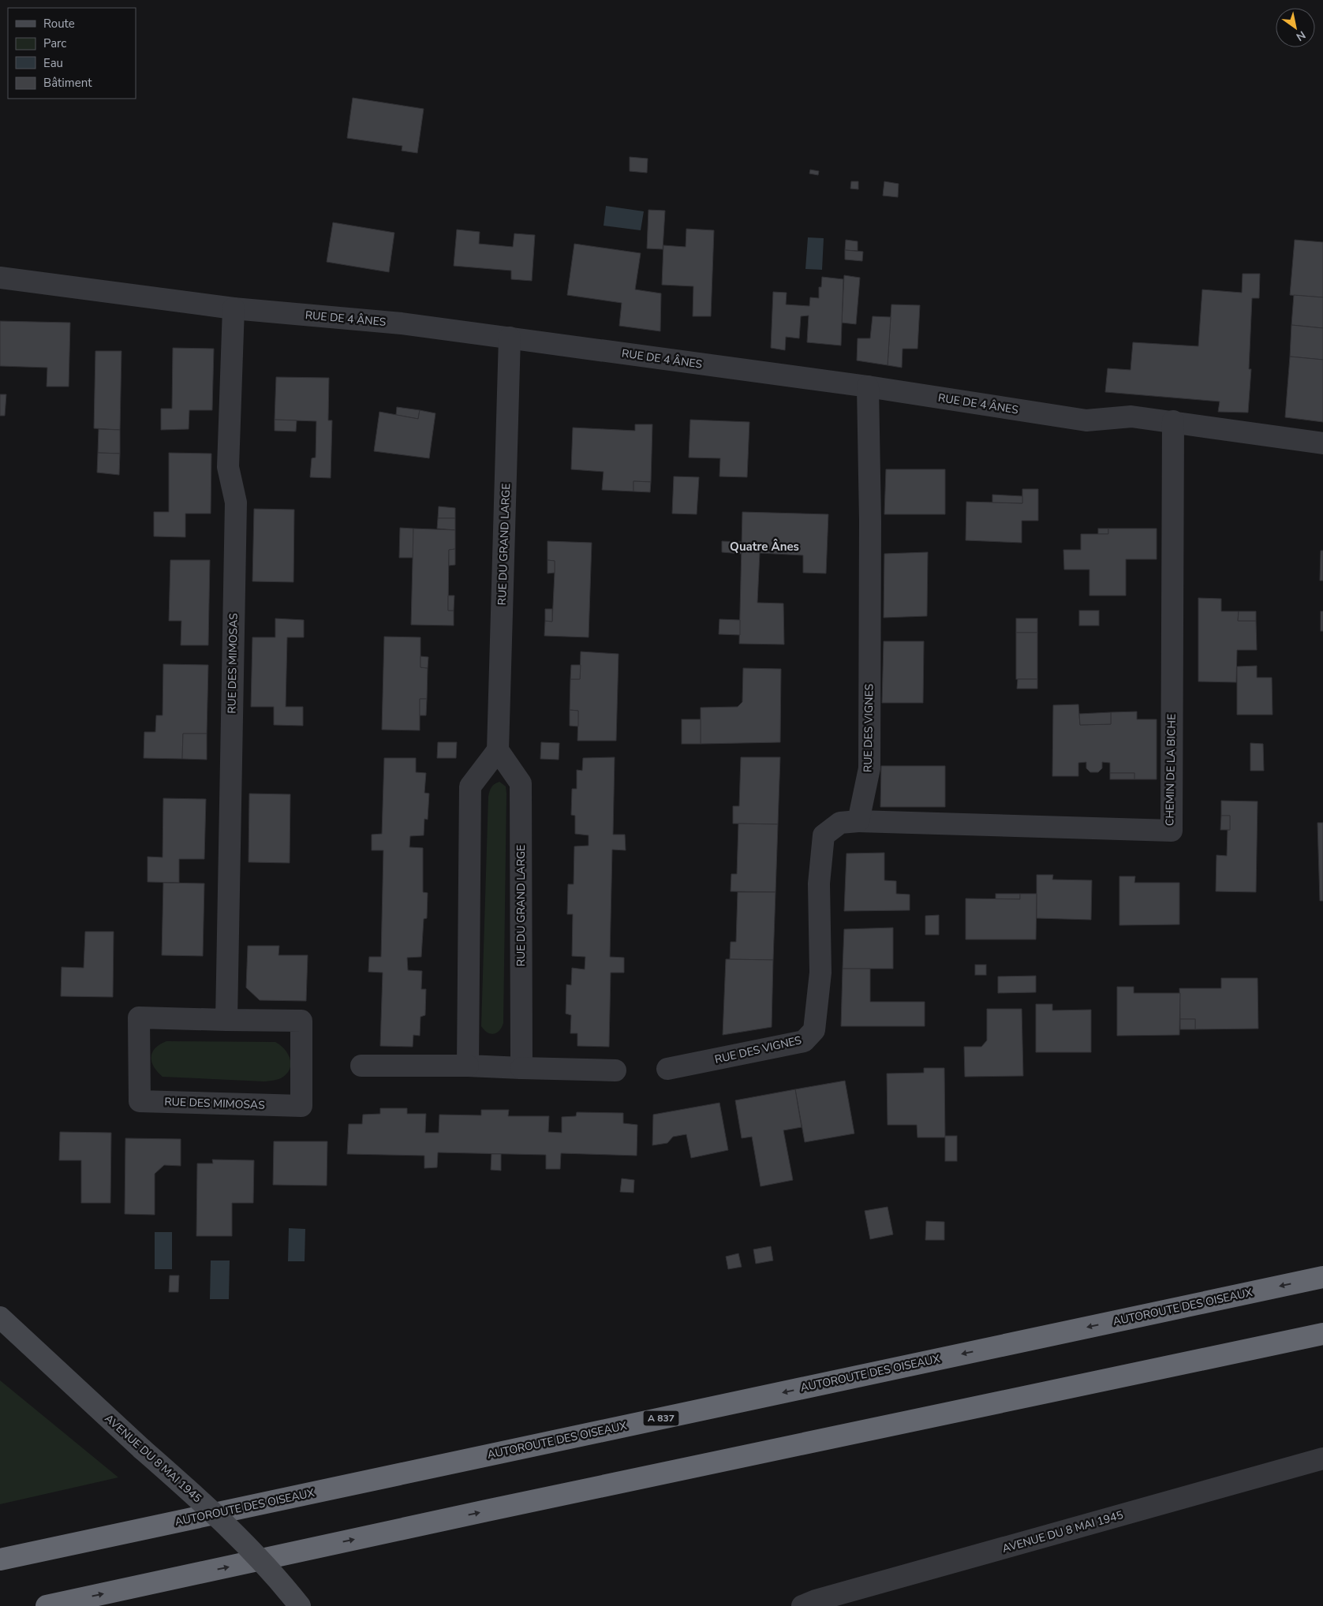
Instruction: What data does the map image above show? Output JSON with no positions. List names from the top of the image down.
{
  "streets": {
    "highway": ["AUTOROUTE DES OISEAUX", "A 837"],
    "street": [
      "RUE DE 4 ÂNES",
      "RUE DU GRAND LARGE",
      "RUE DES MIMOSAS",
      "RUE DES VIGNES",
      "CHEMIN DE LA BICHE",
      "AVENUE DU 8 MAI 1945"
    ]
  },
  "crossings": [
    ["RUE DE 4 ÂNES", "RUE DU GRAND LARGE"],
    ["RUE DE 4 ÂNES", "RUE DES MIMOSAS"],
    ["RUE DE 4 ÂNES", "RUE DES VIGNES"],
    ["RUE DE 4 ÂNES", "CHEMIN DE LA BICHE"],
    ["RUE DES VIGNES", "CHEMIN DE LA BICHE"]
  ],
  "districts": ["Quatre Ânes"],
  "legend": [
    "Route",
    "Parc",
    "Eau",
    "Bâtiment"
  ],
  "north": "bottom right"
}
